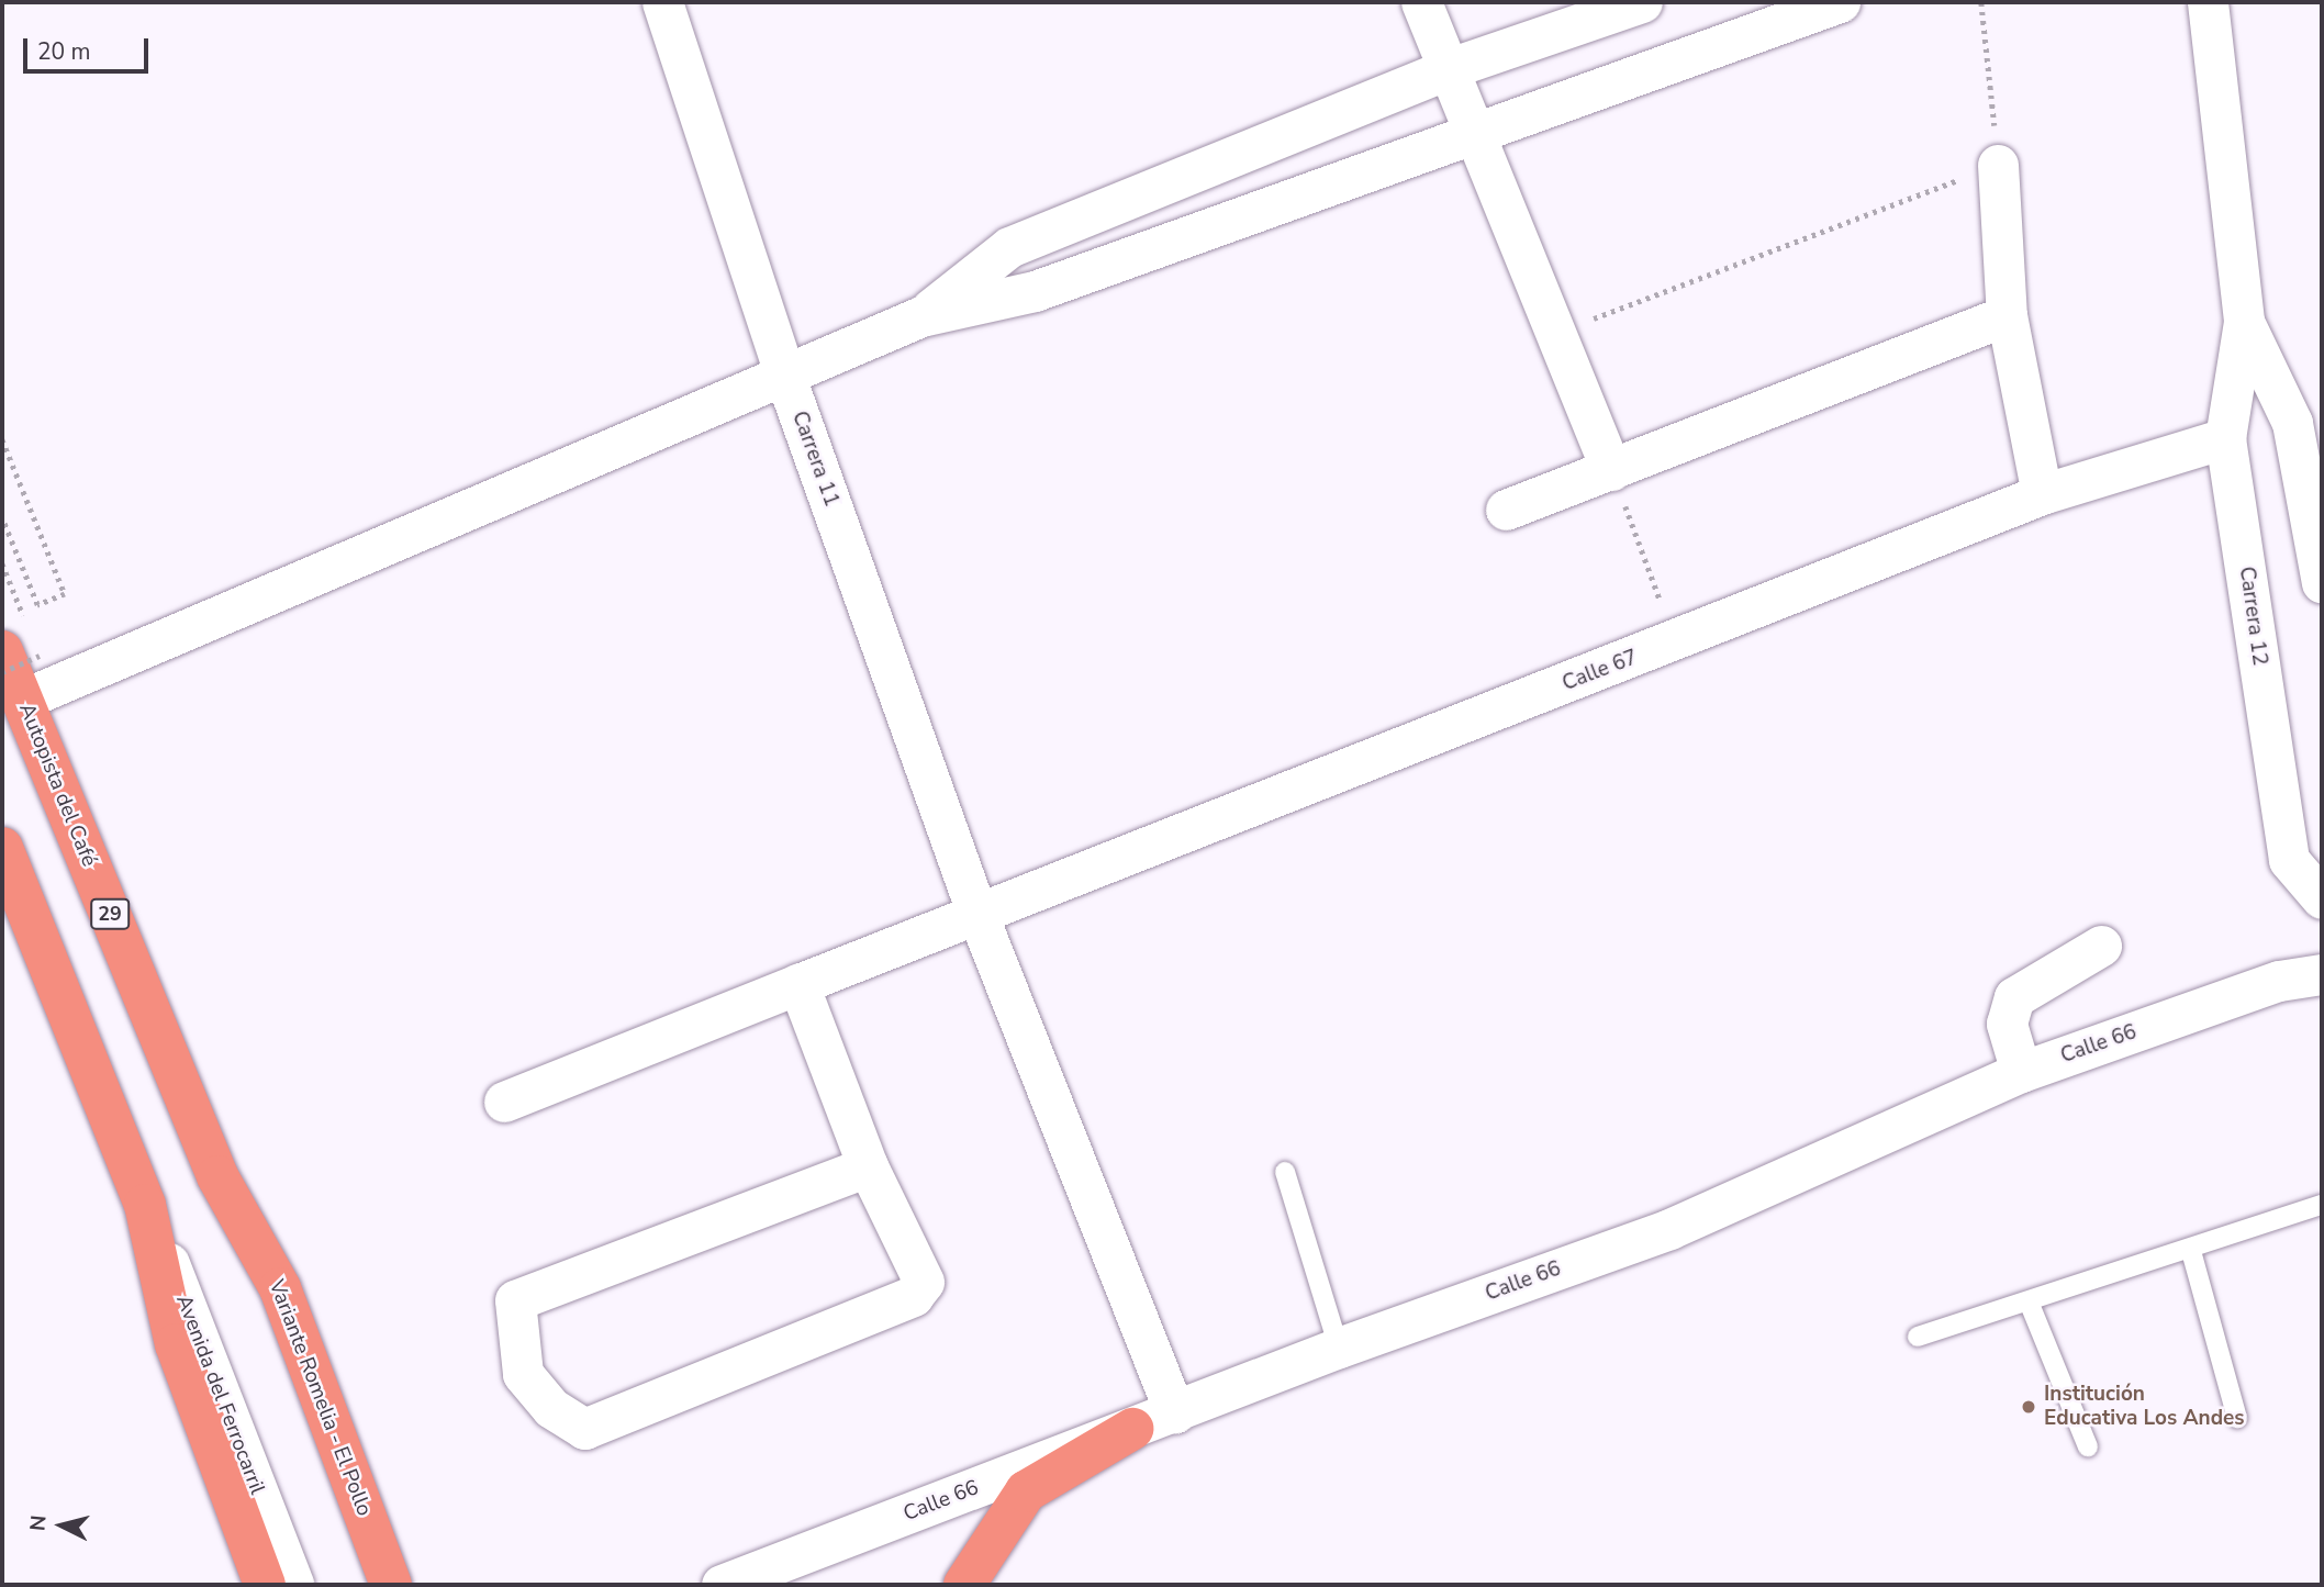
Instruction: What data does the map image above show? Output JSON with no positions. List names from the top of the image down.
{
  "streets": {
    "highway": ["Autopista del Café", "29", "Variante Romelia - El Pollo"],
    "main road": ["Avenida del Ferrocarril"],
    "street": [
      "Carrera 11",
      "Carrera 12",
      "Calle 67",
      "Calle 66"
    ]
  },
  "crossings": [
    ["Carrera 11", "Calle 67"],
    ["Carrera 11", "Calle 66"],
    ["Carrera 12", "Calle 67"],
    ["Autopista del Café", "29"],
    ["Autopista del Café", "Variante Romelia - El Pollo"],
    ["29", "Variante Romelia - El Pollo"]
  ],
  "places": ["Institución Educativa Los Andes"],
  "scale_bar": "20 m",
  "north": "left"
}
